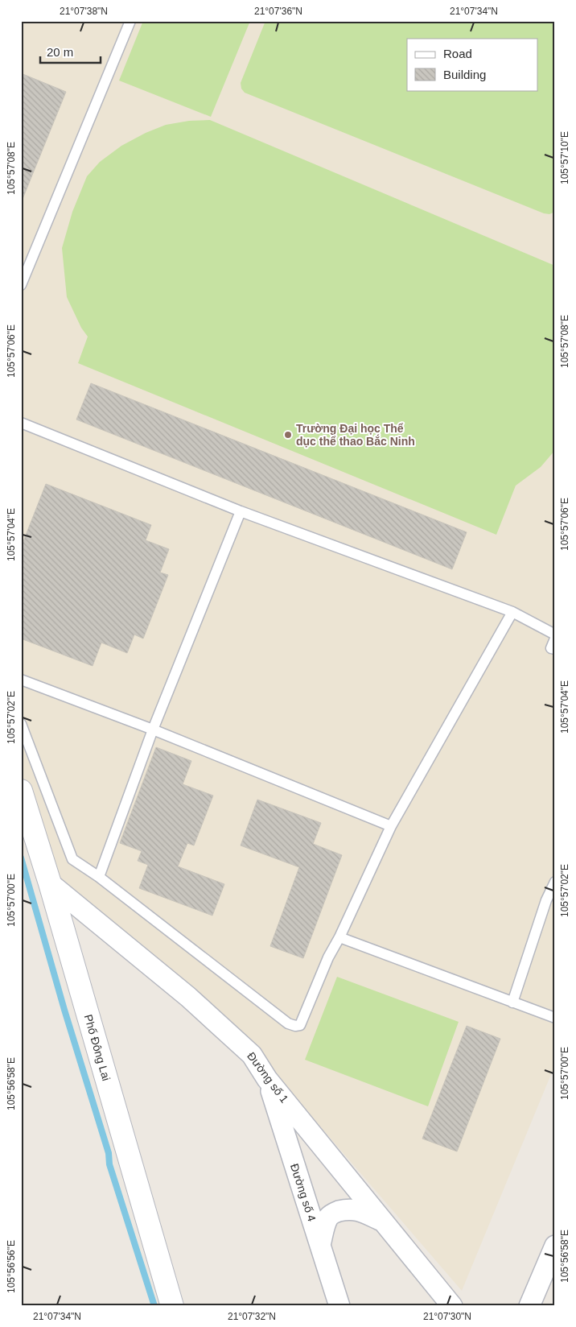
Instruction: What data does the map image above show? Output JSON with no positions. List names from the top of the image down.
{
  "streets": {
    "street": ["Phố Đông Lai", "Đường số 1", "Đường số 4"]
  },
  "crossings": [
    ["Phố Đông Lai", "Đường số 1"],
    ["Đường số 1", "Đường số 4"]
  ],
  "places": ["Trường Đại học Thể dục thể thao Bắc Ninh"],
  "legend": ["Road", "Building"],
  "scale_bar": "20 m",
  "coordinates": [
    "21°07'38\"N",
    "21°07'36\"N",
    "21°07'34\"N",
    "105°57'10\"E",
    "105°57'08\"E",
    "105°57'06\"E",
    "105°57'04\"E",
    "105°57'02\"E",
    "105°57'00\"E",
    "105°56'58\"E",
    "105°56'56\"E",
    "21°07'32\"N",
    "21°07'30\"N"
  ]
}
